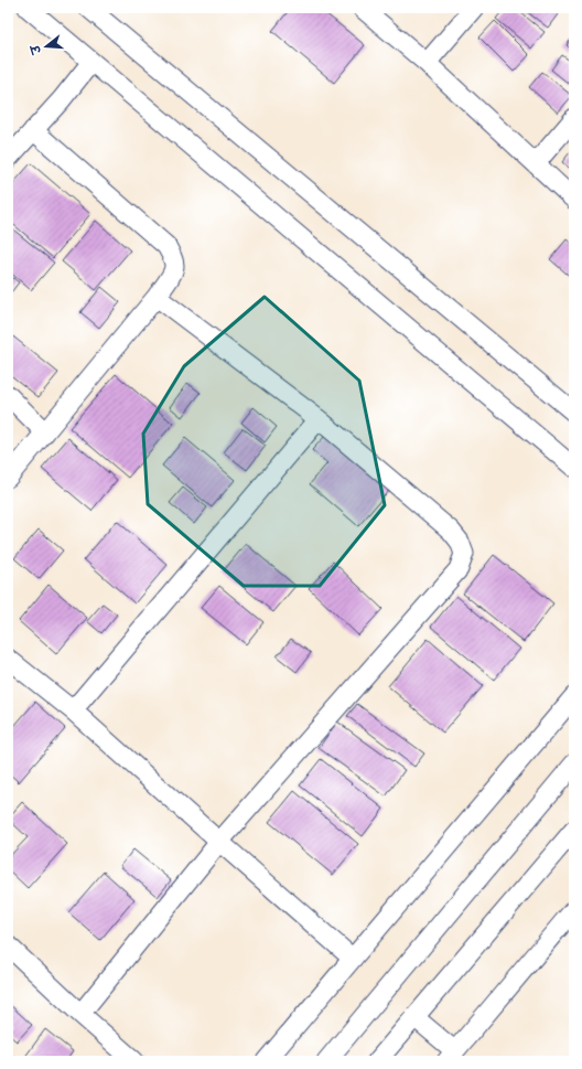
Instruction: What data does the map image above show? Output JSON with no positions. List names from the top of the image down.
{
  "north": "left"
}
